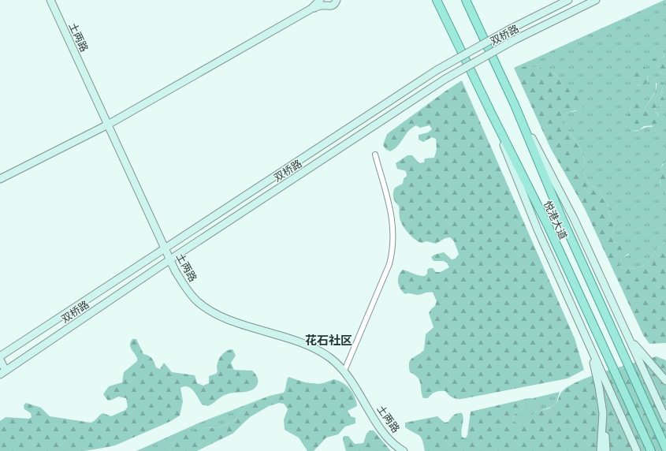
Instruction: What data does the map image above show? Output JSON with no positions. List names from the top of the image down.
{
  "streets": {
    "main road": ["悦港大道"],
    "street": ["双桥路", "土两路"]
  },
  "crossings": [
    ["双桥路", "土两路"]
  ],
  "districts": ["花石社区"]
}
